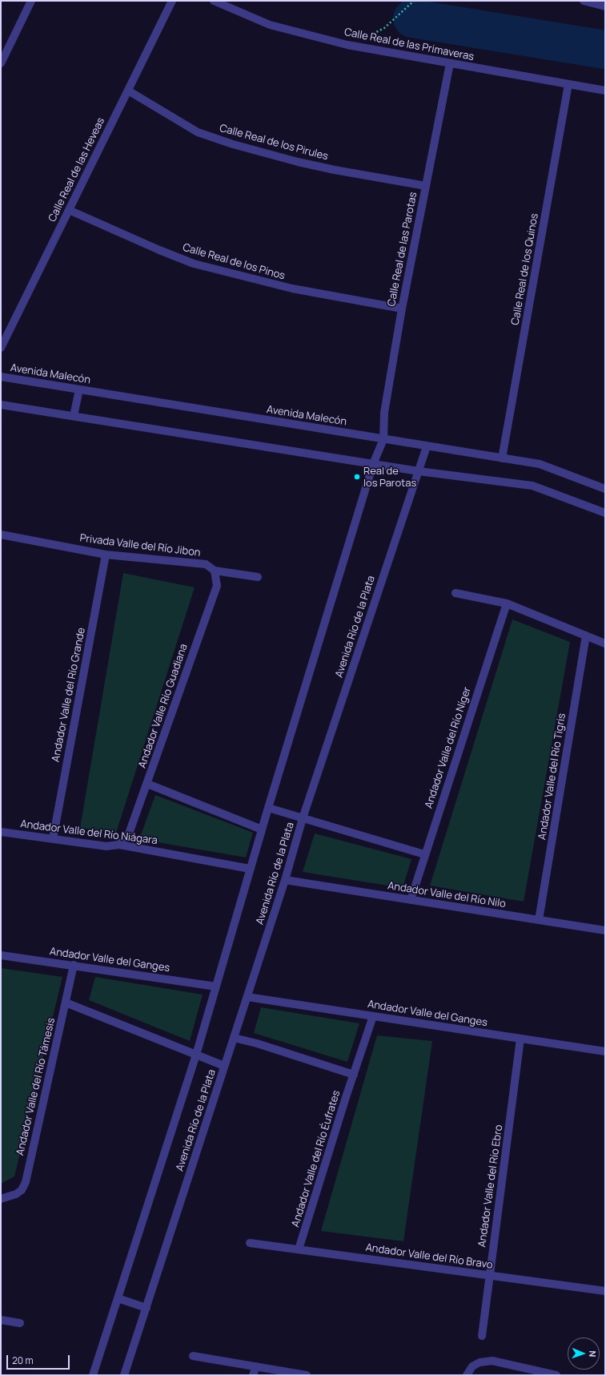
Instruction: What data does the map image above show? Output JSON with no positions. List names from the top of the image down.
{
  "streets": {
    "street": [
      "Calle Real de las Primaveras",
      "Calle Real de los Pirules",
      "Calle Real de las Heveas",
      "Calle Real de las Parotas",
      "Calle Real de los Pinos",
      "Calle Real de los Quinos",
      "Avenida Malecón",
      "Privada Valle del Río Jibon",
      "Avenida Río de la Plata",
      "Andador Valle del Río Grande",
      "Andador Valle Río Guadiana",
      "Andador Valle del Río Níger",
      "Andador Valle del Río Tigris",
      "Andador Valle del Río Niágara",
      "Andador Valle del Río Nilo",
      "Andador Valle del Ganges",
      "Andador Valle del Río Támesis",
      "Andador Valle del Río Éufrates",
      "Andador Valle del Río Ebro",
      "Andador Valle del Río Bravo"
    ]
  },
  "crossings": [
    ["Calle Real de las Primaveras", "Calle Real de las Parotas"],
    ["Calle Real de las Primaveras", "Calle Real de los Quinos"],
    ["Calle Real de los Pirules", "Calle Real de las Heveas"],
    ["Calle Real de los Pirules", "Calle Real de las Parotas"],
    ["Calle Real de las Heveas", "Calle Real de los Pinos"],
    ["Calle Real de las Parotas", "Calle Real de los Pinos"],
    ["Calle Real de las Parotas", "Avenida Malecón"],
    ["Calle Real de las Parotas", "Avenida Río de la Plata"],
    ["Calle Real de los Quinos", "Avenida Malecón"],
    ["Avenida Malecón", "Avenida Río de la Plata"],
    ["Privada Valle del Río Jibon", "Andador Valle del Río Grande"],
    ["Privada Valle del Río Jibon", "Andador Valle Río Guadiana"],
    ["Avenida Río de la Plata", "Andador Valle del Río Niágara"],
    ["Avenida Río de la Plata", "Andador Valle del Río Nilo"],
    ["Avenida Río de la Plata", "Andador Valle del Ganges"],
    ["Andador Valle del Río Grande", "Andador Valle del Río Niágara"],
    ["Andador Valle Río Guadiana", "Andador Valle del Río Niágara"],
    ["Andador Valle del Río Níger", "Andador Valle del Río Nilo"],
    ["Andador Valle del Río Tigris", "Andador Valle del Río Nilo"],
    ["Andador Valle del Ganges", "Andador Valle del Río Támesis"],
    ["Andador Valle del Ganges", "Andador Valle del Río Éufrates"],
    ["Andador Valle del Ganges", "Andador Valle del Río Ebro"],
    ["Andador Valle del Río Éufrates", "Andador Valle del Río Bravo"],
    ["Andador Valle del Río Ebro", "Andador Valle del Río Bravo"]
  ],
  "places": ["Real de los Parotas"],
  "scale_bar": "20 m",
  "north": "right"
}
